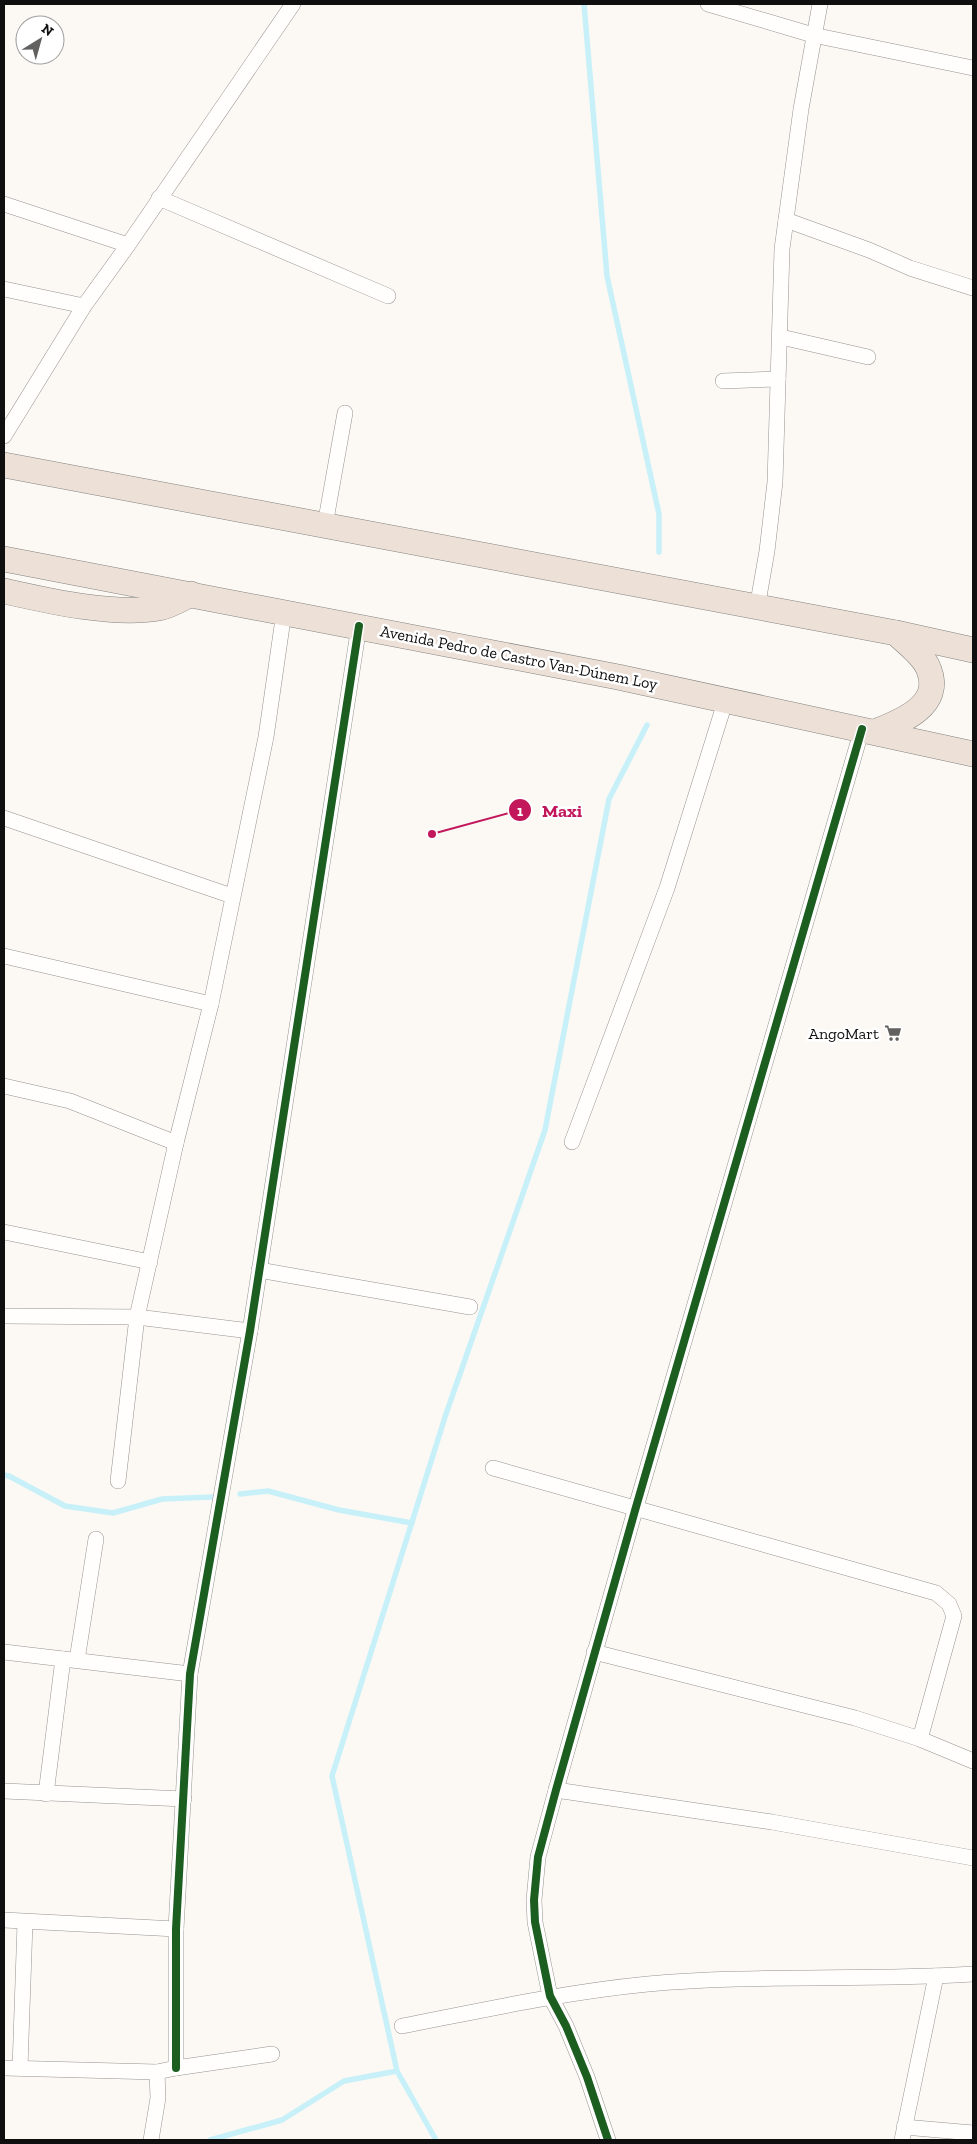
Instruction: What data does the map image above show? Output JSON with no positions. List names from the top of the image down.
{
  "streets": {
    "highway": ["Avenida Pedro de Castro Van-Dúnem Loy"]
  },
  "places": {
    "other": ["Maxi"],
    "supermarket": ["AngoMart"]
  },
  "north": "top right"
}
